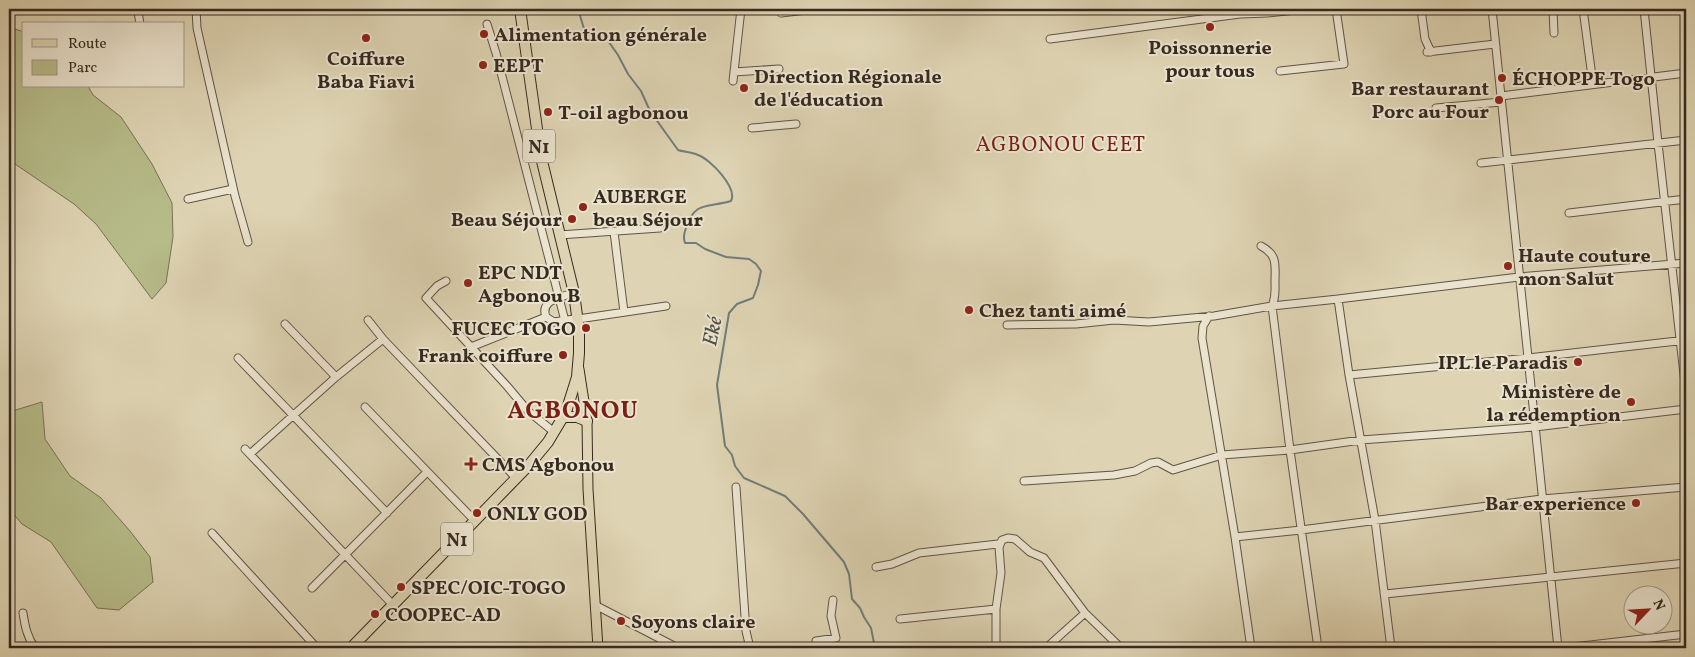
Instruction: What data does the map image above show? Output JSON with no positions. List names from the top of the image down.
{
  "streets": {
    "highway": ["N1"]
  },
  "districts": ["AGBONOU CEET", "AGBONOU"],
  "water": ["Eké"],
  "places": {
    "other": [
      "Poissonnerie pour tous",
      "Alimentation générale",
      "Coiffure Baba Fiavi",
      "EEPT",
      "ÉCHOPPE Togo",
      "Direction Régionale de l'éducation",
      "Bar restaurant Porc au Four",
      "T-oil agbonou",
      "AUBERGE beau Séjour",
      "Beau Séjour",
      "Haute couture mon Salut",
      "EPC NDT Agbonou B",
      "Chez tanti aimé",
      "FUCEC TOGO",
      "Frank coiffure",
      "IPL le Paradis",
      "Ministère de la rédemption",
      "Bar experience",
      "ONLY GOD",
      "SPEC/OIC-TOGO",
      "COOPEC-AD",
      "Soyons claire"
    ],
    "health": ["CMS Agbonou"]
  },
  "legend": ["Route", "Parc"],
  "north": "top right"
}
